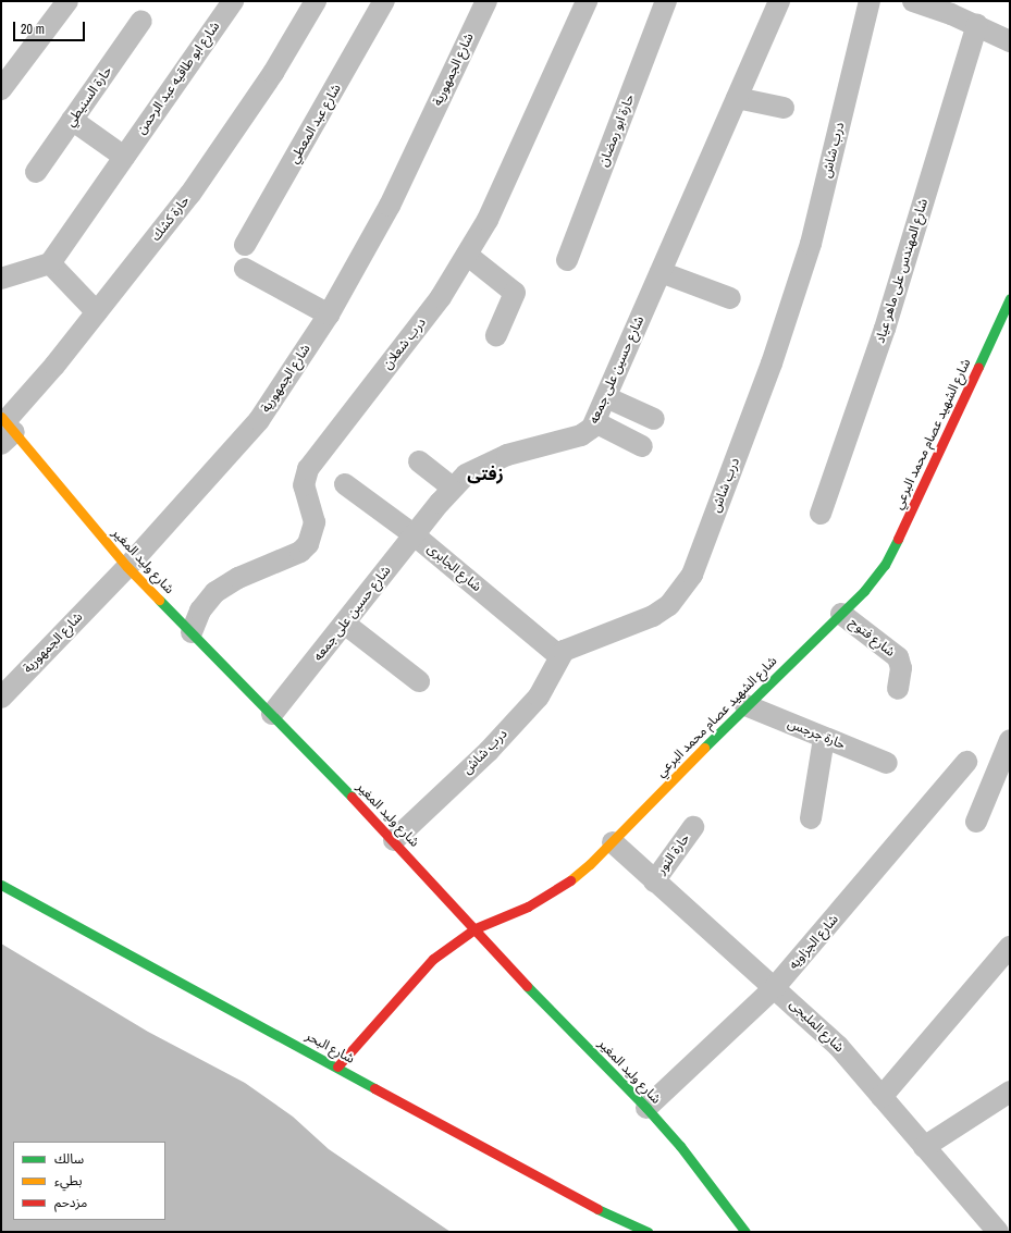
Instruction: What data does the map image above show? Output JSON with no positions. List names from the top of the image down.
{
  "streets": {
    "street": [
      "شارع الجمهورية",
      "شارع ابو طاقيه عبد الرحمن",
      "حارة السنيطي",
      "شارع عبد المعطي",
      "حارة ابو رمضان",
      "درب شاش",
      "حارة كشك",
      "شارع المهندس على ماهر عياد",
      "درب شعلان",
      "شارع حسين على جمعه",
      "شارع الشهيد عصام محمد البرعي",
      "شارع وليد المغير",
      "شارع الجابرى",
      "شارع فتوح",
      "حارة جرجس",
      "حارة النور",
      "شارع الجزاويه",
      "شارع المليجى",
      "شارع البحر"
    ]
  },
  "crossings": [
    ["شارع الجمهورية", "شارع وليد المغير"],
    ["درب شاش", "شارع وليد المغير"],
    ["درب شاش", "شارع الجابرى"],
    ["حارة كشك", "شارع وليد المغير"],
    ["درب شعلان", "شارع وليد المغير"],
    ["شارع حسين على جمعه", "شارع وليد المغير"],
    ["شارع حسين على جمعه", "شارع الجابرى"],
    ["شارع الشهيد عصام محمد البرعي", "شارع وليد المغير"],
    ["شارع الشهيد عصام محمد البرعي", "شارع فتوح"],
    ["شارع الشهيد عصام محمد البرعي", "حارة جرجس"],
    ["شارع الشهيد عصام محمد البرعي", "شارع المليجى"],
    ["شارع الشهيد عصام محمد البرعي", "شارع البحر"],
    ["شارع وليد المغير", "شارع الجزاويه"],
    ["حارة النور", "شارع المليجى"],
    ["شارع الجزاويه", "شارع المليجى"]
  ],
  "districts": ["زفتى"],
  "legend": ["سالك", "بطيء", "مزدحم"],
  "scale_bar": "20 m"
}
